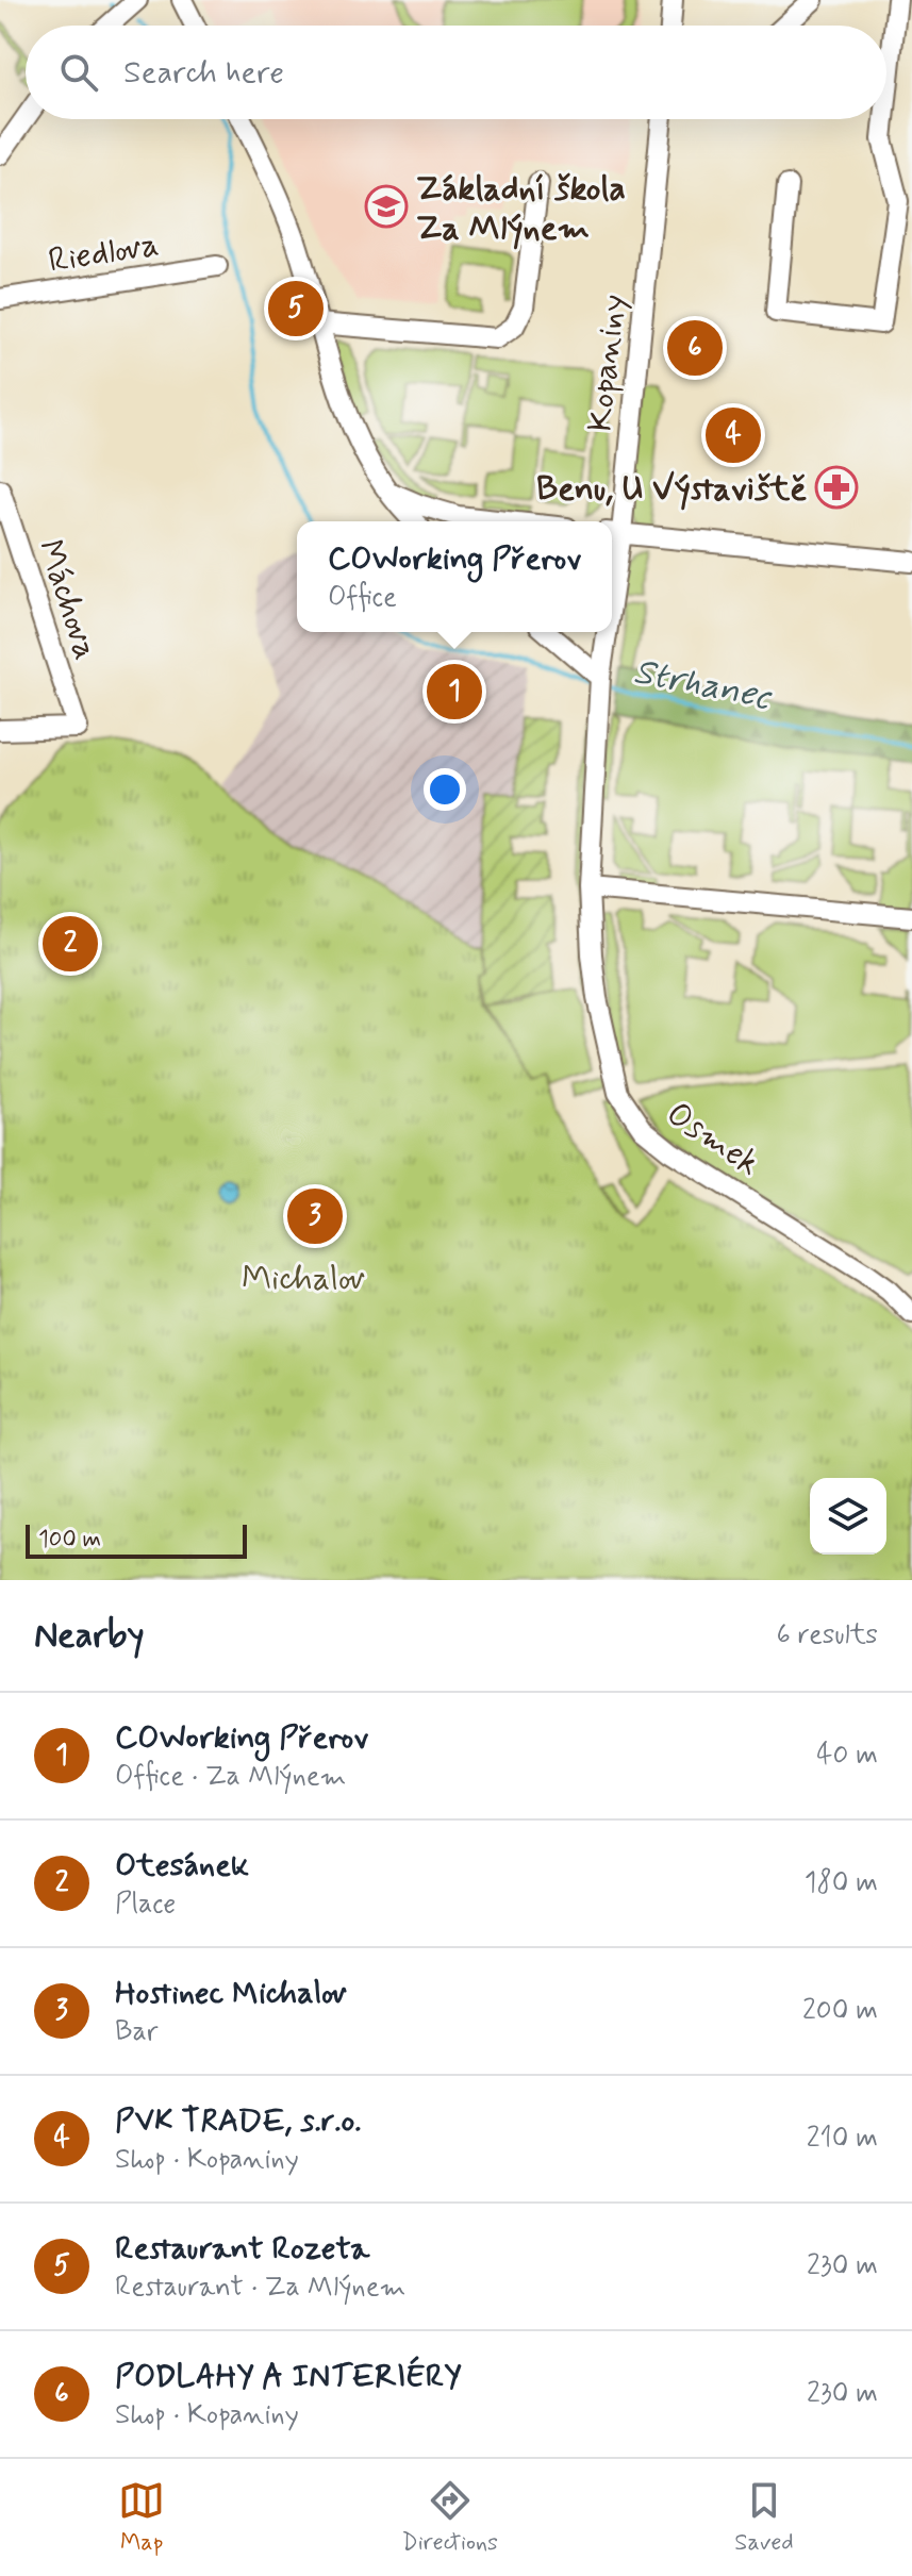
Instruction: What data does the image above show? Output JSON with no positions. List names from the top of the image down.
{
  "streets": {
    "street": [
      "Riedlova",
      "Kopaniny",
      "Máchova",
      "Osmek"
    ]
  },
  "crossings": [
    ["Kopaniny", "Osmek"]
  ],
  "water": ["Strhanec"],
  "parks": ["Michalov"],
  "places": {
    "school or university": ["Základní škola Za Mlýnem"],
    "pharmacy": ["Benu, U Výstaviště"]
  },
  "scale_bar": "100 m",
  "page": {
    "search": "Search here",
    "pins": [
      "5",
      "6",
      "4",
      "1",
      "2",
      "3"
    ],
    "popup": ["COWorking Přerov", "Office"],
    "scale": "100 m",
    "heading": ["Nearby", "6 results"],
    "list": [
      {
        "mark": "1",
        "name": "COWorking Přerov",
        "note": "Office · Za Mlýnem",
        "value": "40 m"
      },
      {
        "mark": "2",
        "name": "Otesánek",
        "note": "Place",
        "value": "180 m"
      },
      {
        "mark": "3",
        "name": "Hostinec Michalov",
        "note": "Bar",
        "value": "200 m"
      },
      {
        "mark": "4",
        "name": "PVK TRADE, s.r.o.",
        "note": "Shop · Kopaniny",
        "value": "210 m"
      },
      {
        "mark": "5",
        "name": "Restaurant Rozeta",
        "note": "Restaurant · Za Mlýnem",
        "value": "230 m"
      },
      {
        "mark": "6",
        "name": "PODLAHY A INTERIÉRY",
        "note": "Shop · Kopaniny",
        "value": "230 m"
      }
    ],
    "nav": ["Map", "Directions", "Saved"]
  }
}
